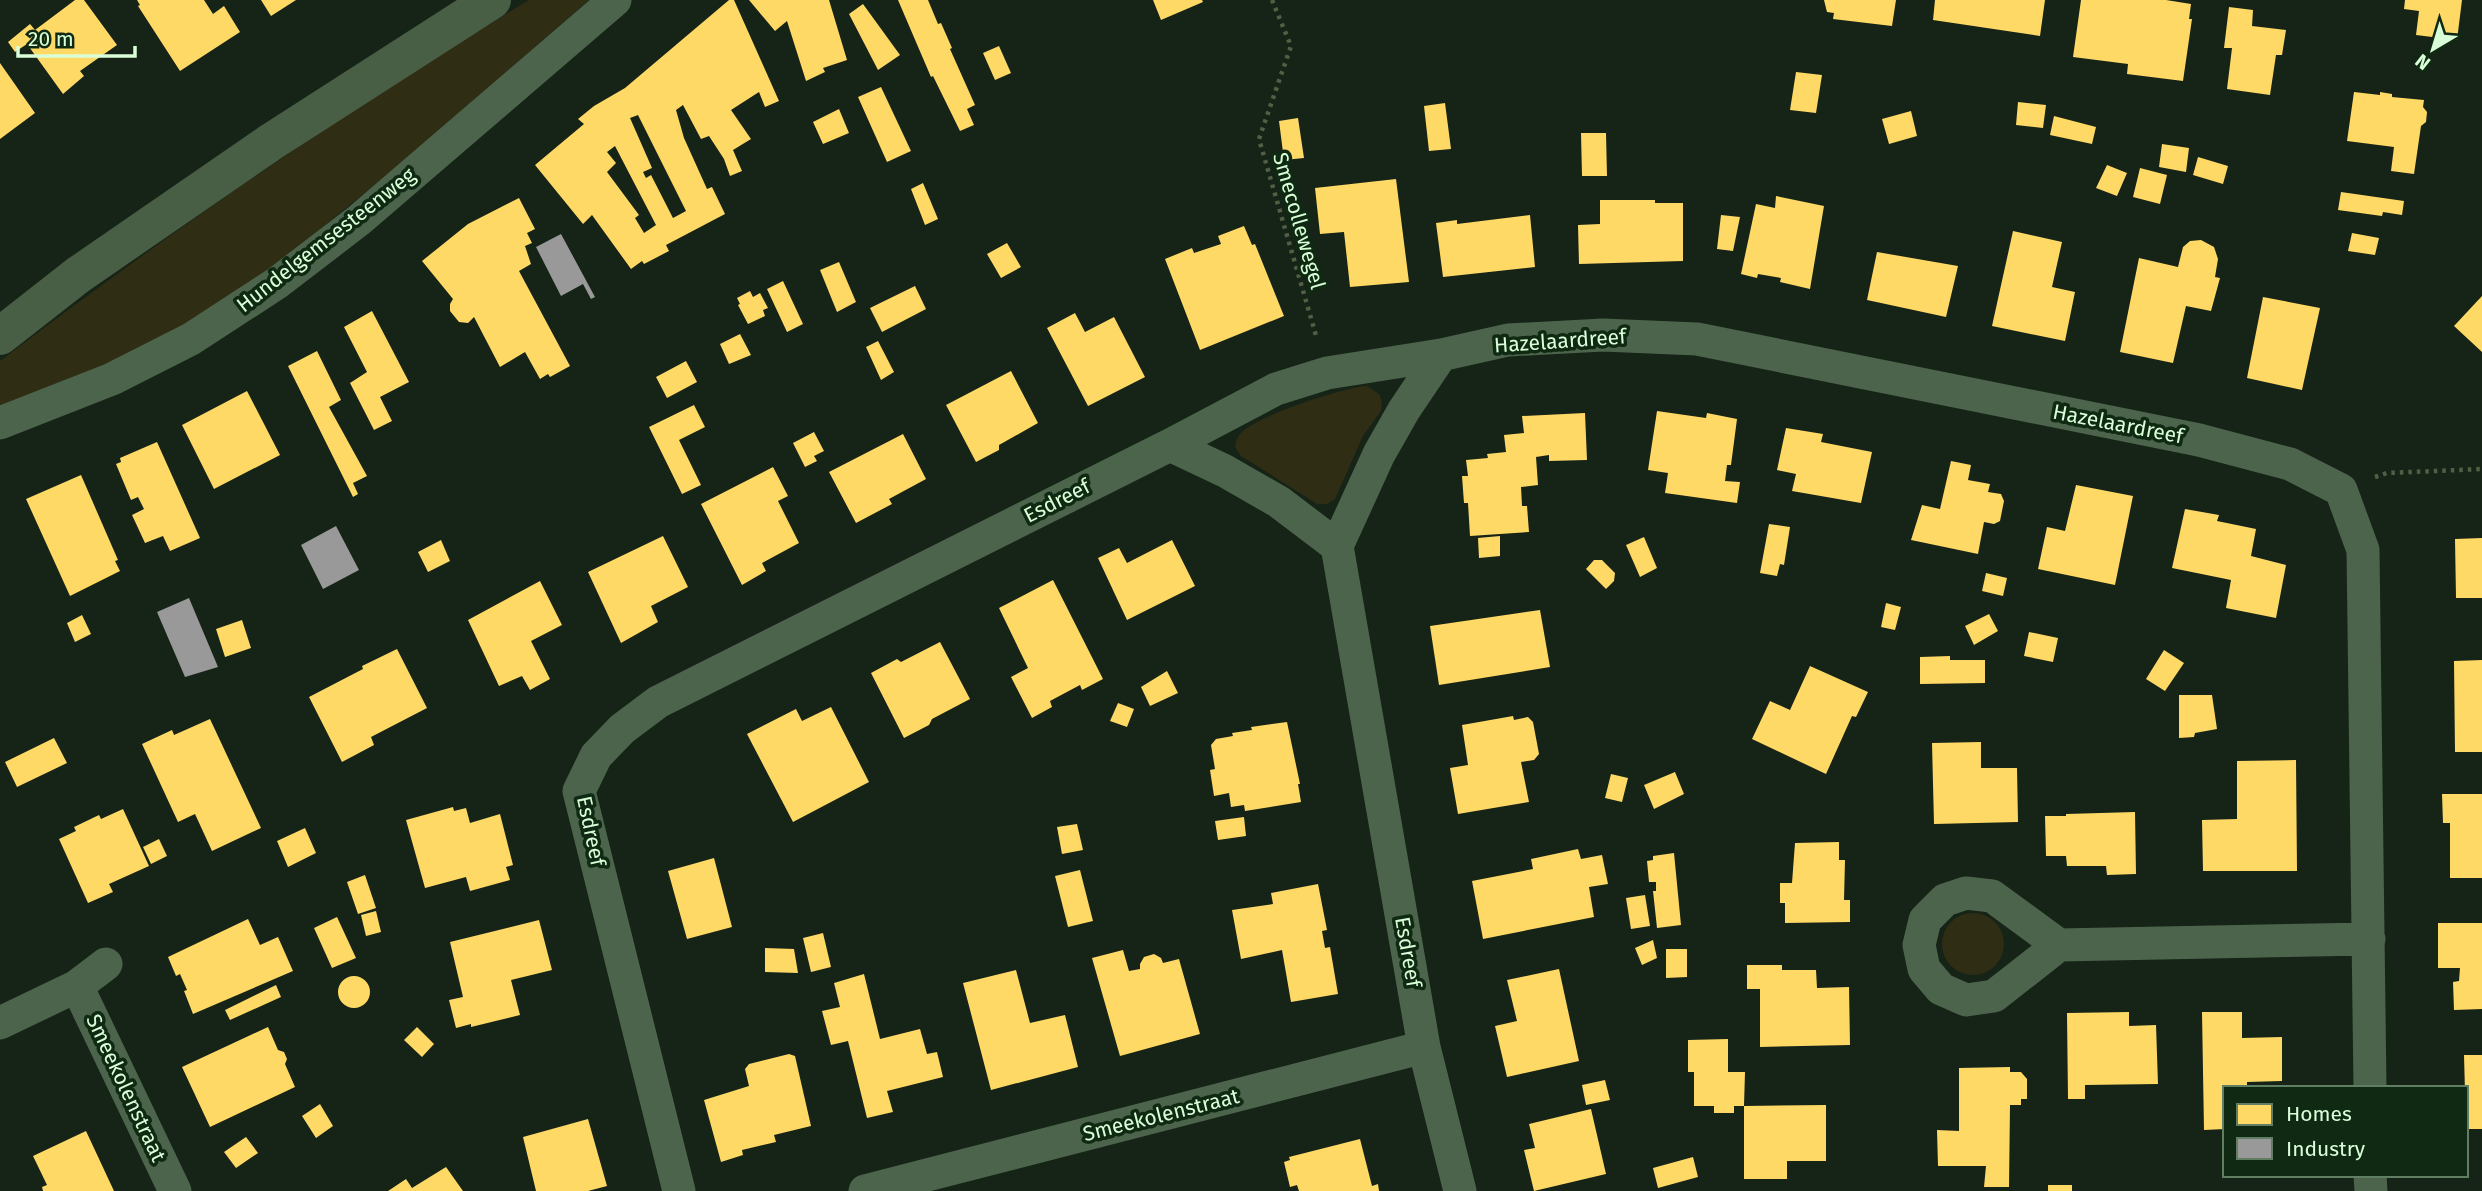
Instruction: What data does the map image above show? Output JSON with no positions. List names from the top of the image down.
{
  "streets": {
    "street": [
      "Hundelgemsesteenweg",
      "Hazelaardreef",
      "Esdreef",
      "Smeekolenstraat"
    ],
    "path": ["Smecollewegel"]
  },
  "crossings": [
    ["Smecollewegel", "Hazelaardreef"],
    ["Hazelaardreef", "Esdreef"],
    ["Esdreef", "Smeekolenstraat"]
  ],
  "legend": ["Homes", "Industry"],
  "scale_bar": "20 m",
  "north": "bottom left"
}
